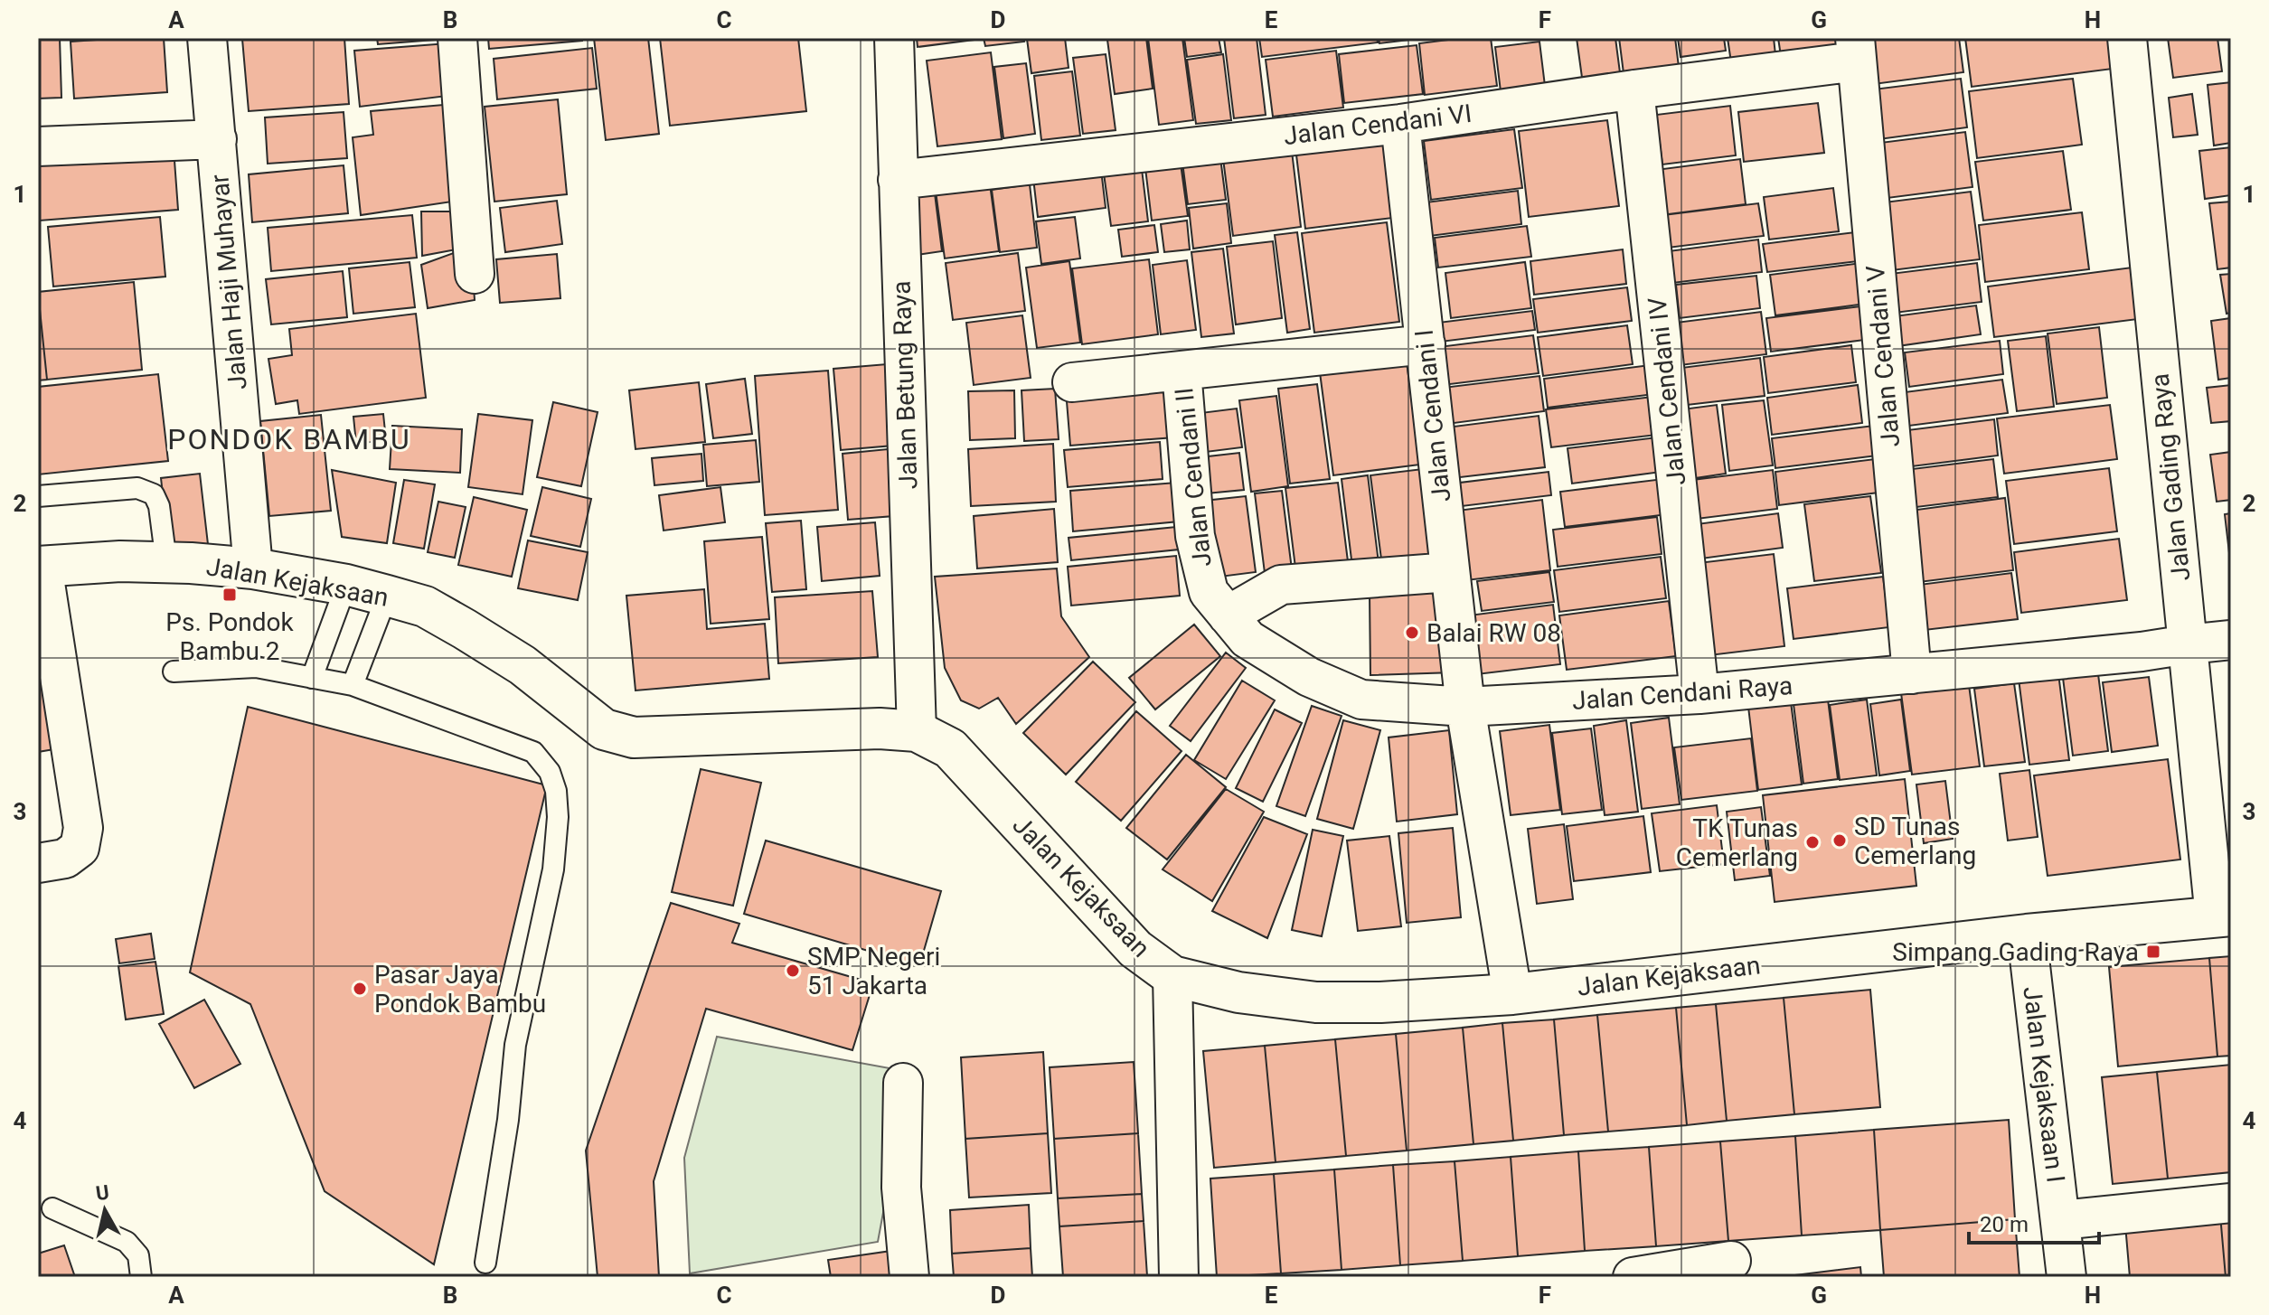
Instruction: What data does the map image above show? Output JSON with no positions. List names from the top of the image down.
{
  "streets": {
    "street": [
      "Jalan Cendani VI",
      "Jalan Haji Muhayar",
      "Jalan Cendani V",
      "Jalan Betung Raya",
      "Jalan Cendani IV",
      "Jalan Cendani I",
      "Jalan Cendani II",
      "Jalan Gading Raya",
      "Jalan Kejaksaan",
      "Jalan Cendani Raya",
      "Jalan Kejaksaan I"
    ]
  },
  "crossings": [
    ["Jalan Cendani VI", "Jalan Cendani V"],
    ["Jalan Cendani VI", "Jalan Betung Raya"],
    ["Jalan Cendani VI", "Jalan Cendani IV"],
    ["Jalan Cendani VI", "Jalan Cendani I"],
    ["Jalan Haji Muhayar", "Jalan Kejaksaan"],
    ["Jalan Cendani V", "Jalan Cendani Raya"],
    ["Jalan Betung Raya", "Jalan Kejaksaan"],
    ["Jalan Cendani IV", "Jalan Cendani Raya"],
    ["Jalan Cendani I", "Jalan Cendani II"],
    ["Jalan Cendani I", "Jalan Cendani Raya"],
    ["Jalan Cendani II", "Jalan Cendani Raya"],
    ["Jalan Gading Raya", "Jalan Kejaksaan"],
    ["Jalan Gading Raya", "Jalan Cendani Raya"],
    ["Jalan Kejaksaan", "Jalan Kejaksaan I"]
  ],
  "districts": ["PONDOK BAMBU"],
  "places": {
    "transit": ["Ps. Pondok Bambu 2", "Simpang Gading Raya"],
    "other": [
      "Balai RW 08",
      "SD Tunas Cemerlang",
      "TK Tunas Cemerlang",
      "SMP Negeri 51 Jakarta",
      "Pasar Jaya Pondok Bambu"
    ]
  },
  "scale_bar": "20 m",
  "north": "top",
  "grid": {
    "columns": [
      "A",
      "B",
      "C",
      "D",
      "E",
      "F",
      "G",
      "H"
    ],
    "rows": [
      "1",
      "2",
      "3",
      "4"
    ]
  }
}
